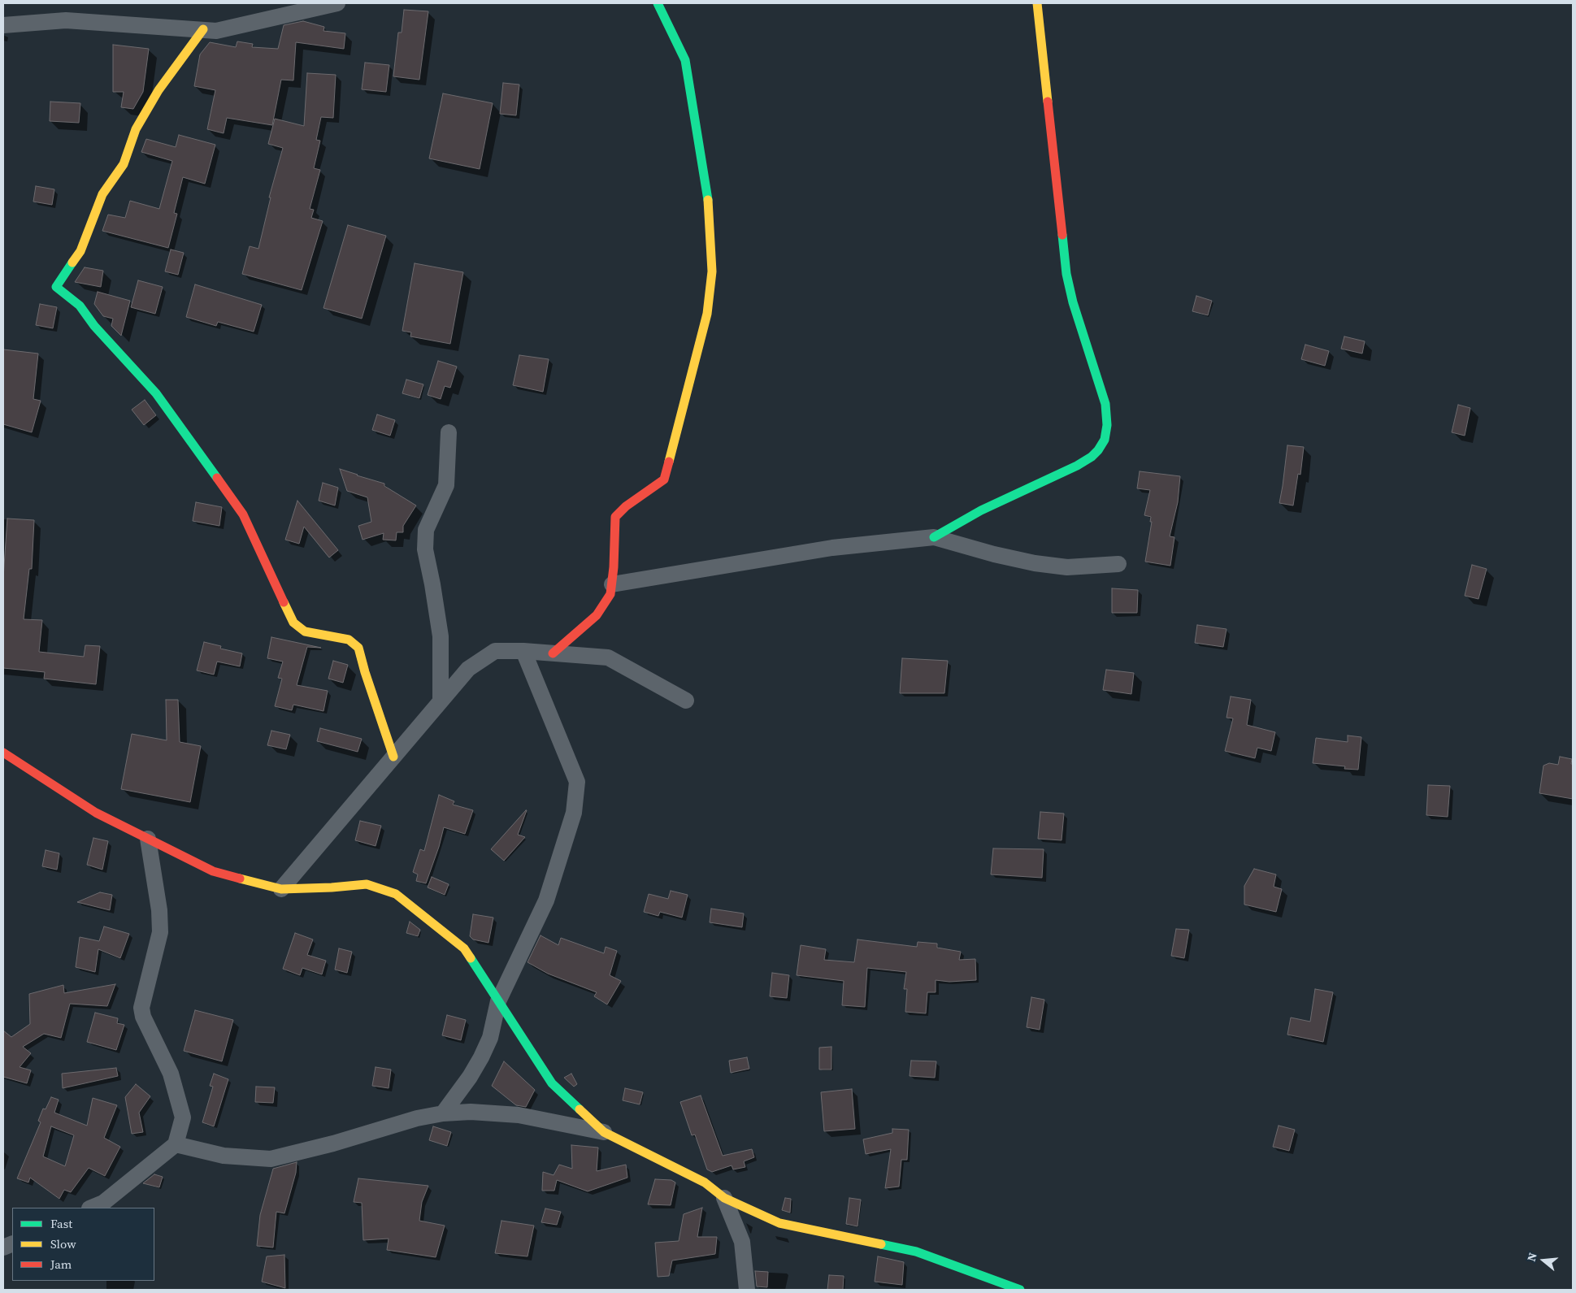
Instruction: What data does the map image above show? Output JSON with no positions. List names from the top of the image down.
{
  "legend": ["Fast", "Slow", "Jam"],
  "north": "left"
}
